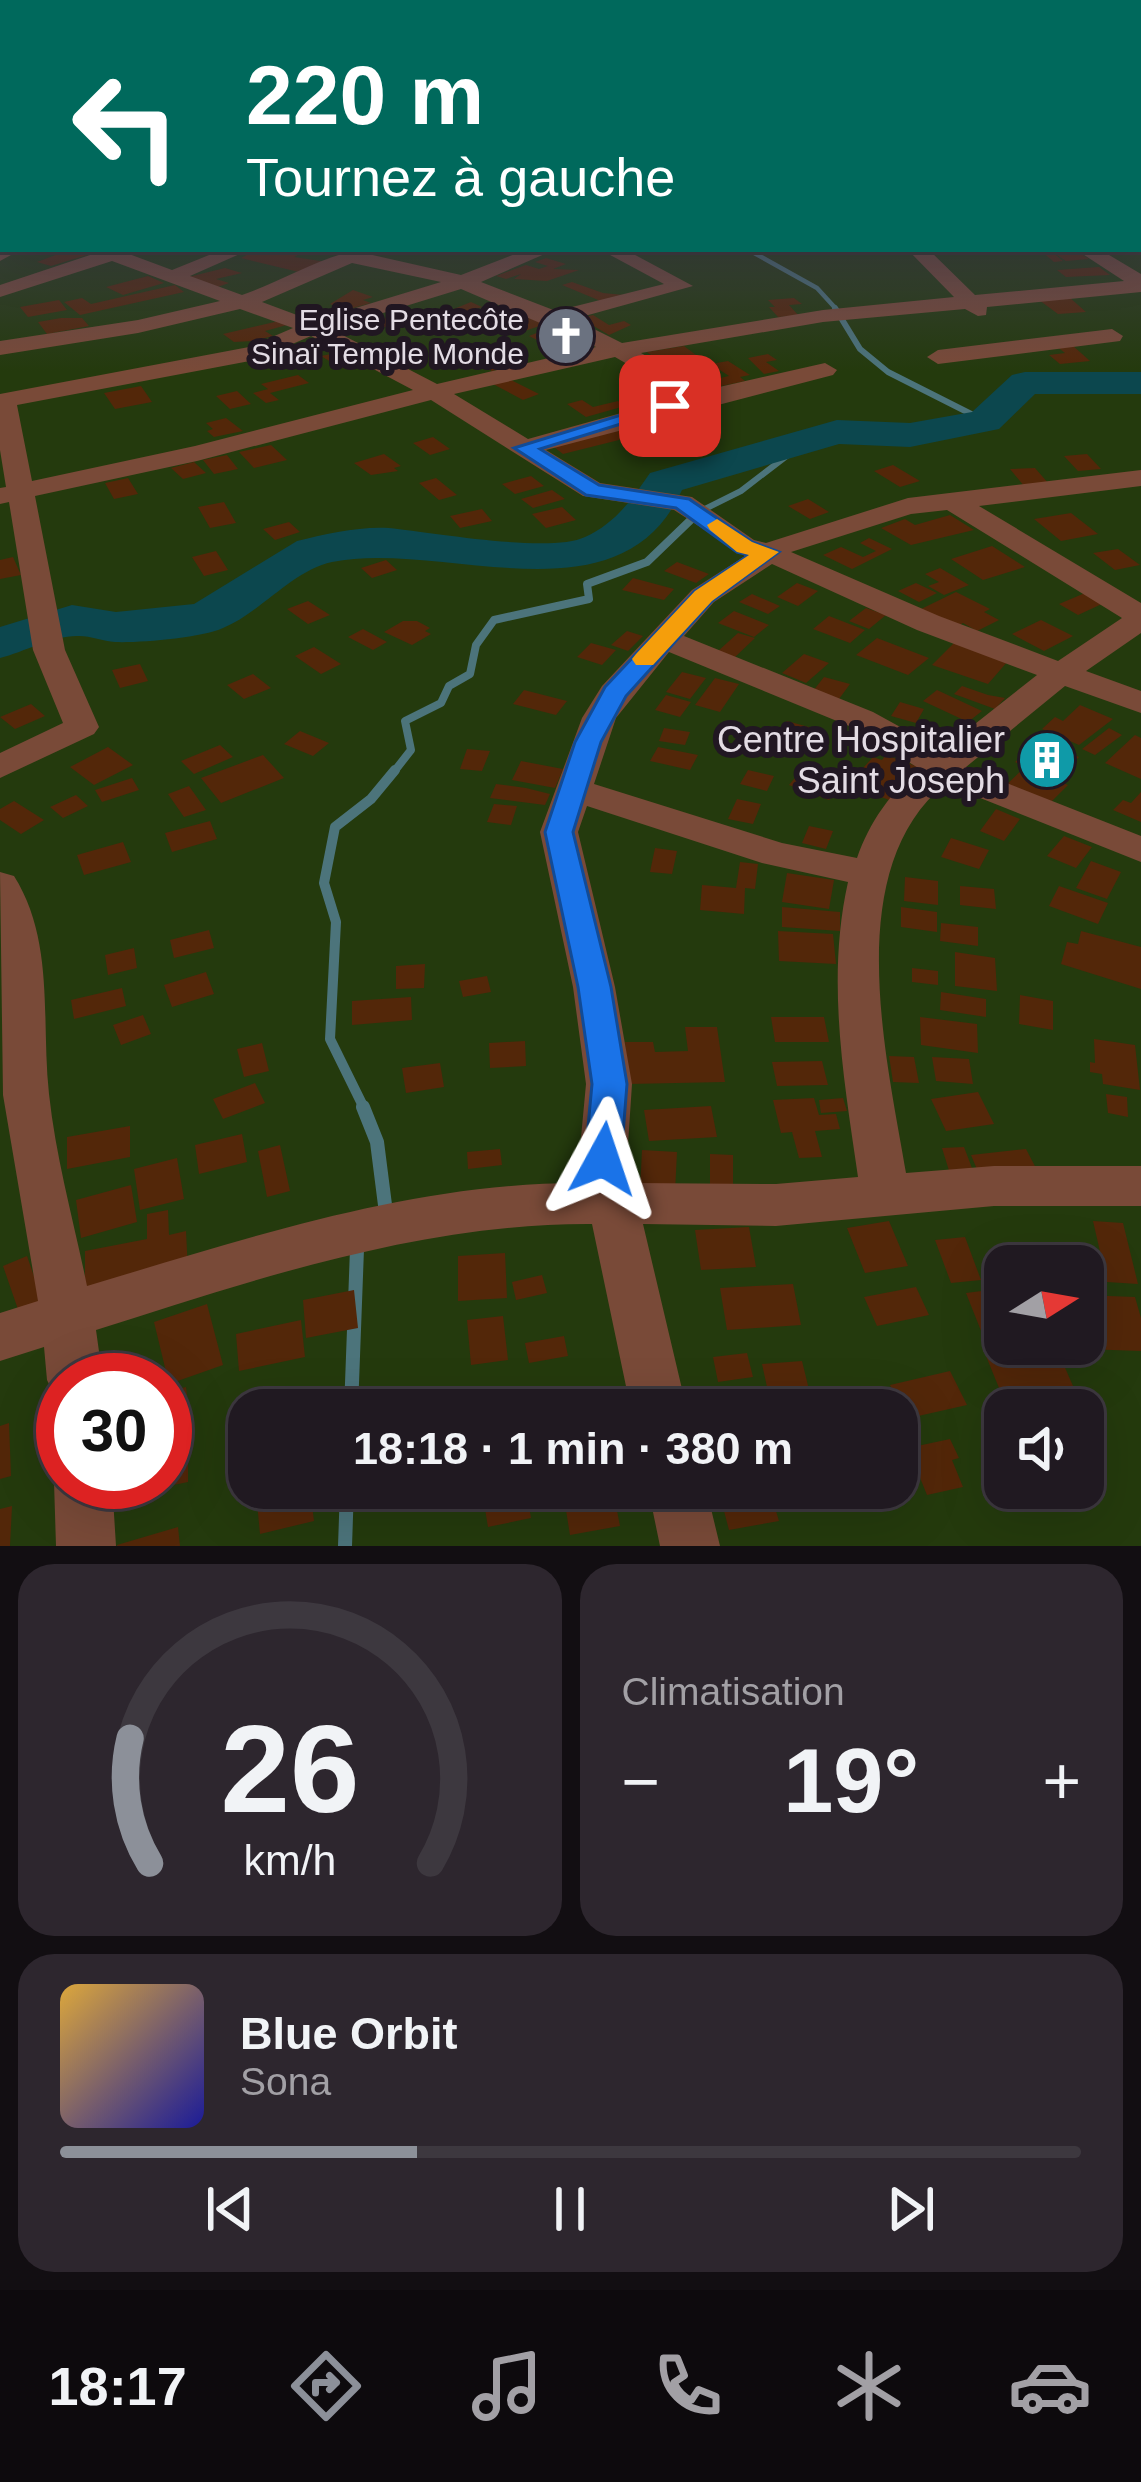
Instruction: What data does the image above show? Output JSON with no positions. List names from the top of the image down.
{
  "places": {
    "church": ["Eglise Pentecôte Sinaï Temple Monde"],
    "building": ["Centre Hospitalier Saint Joseph"]
  },
  "north": "right",
  "page": {
    "turn": ["220 m", "Tournez à gauche"],
    "limit": "30",
    "trip": "18:18 · 1 min · 380 m",
    "tile": "Climatisation",
    "heat": ["−", "19°", "+"],
    "song": ["Blue Orbit", "Sona"],
    "tabs": "18:17",
    "gauge": ["26", "km/h"]
  }
}
